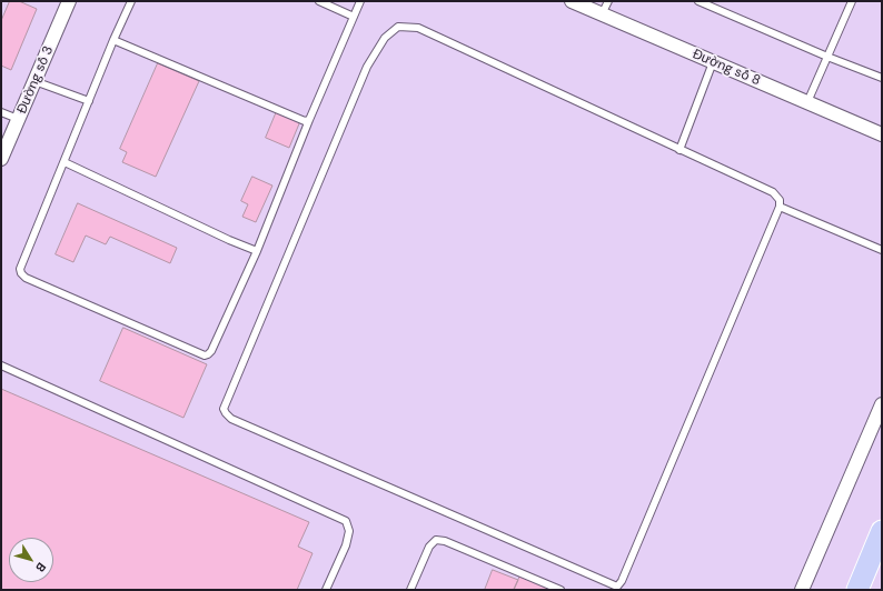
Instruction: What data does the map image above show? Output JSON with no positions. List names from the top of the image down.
{
  "streets": {
    "street": ["Đường số 8", "Đường số 3"]
  },
  "north": "bottom right"
}
